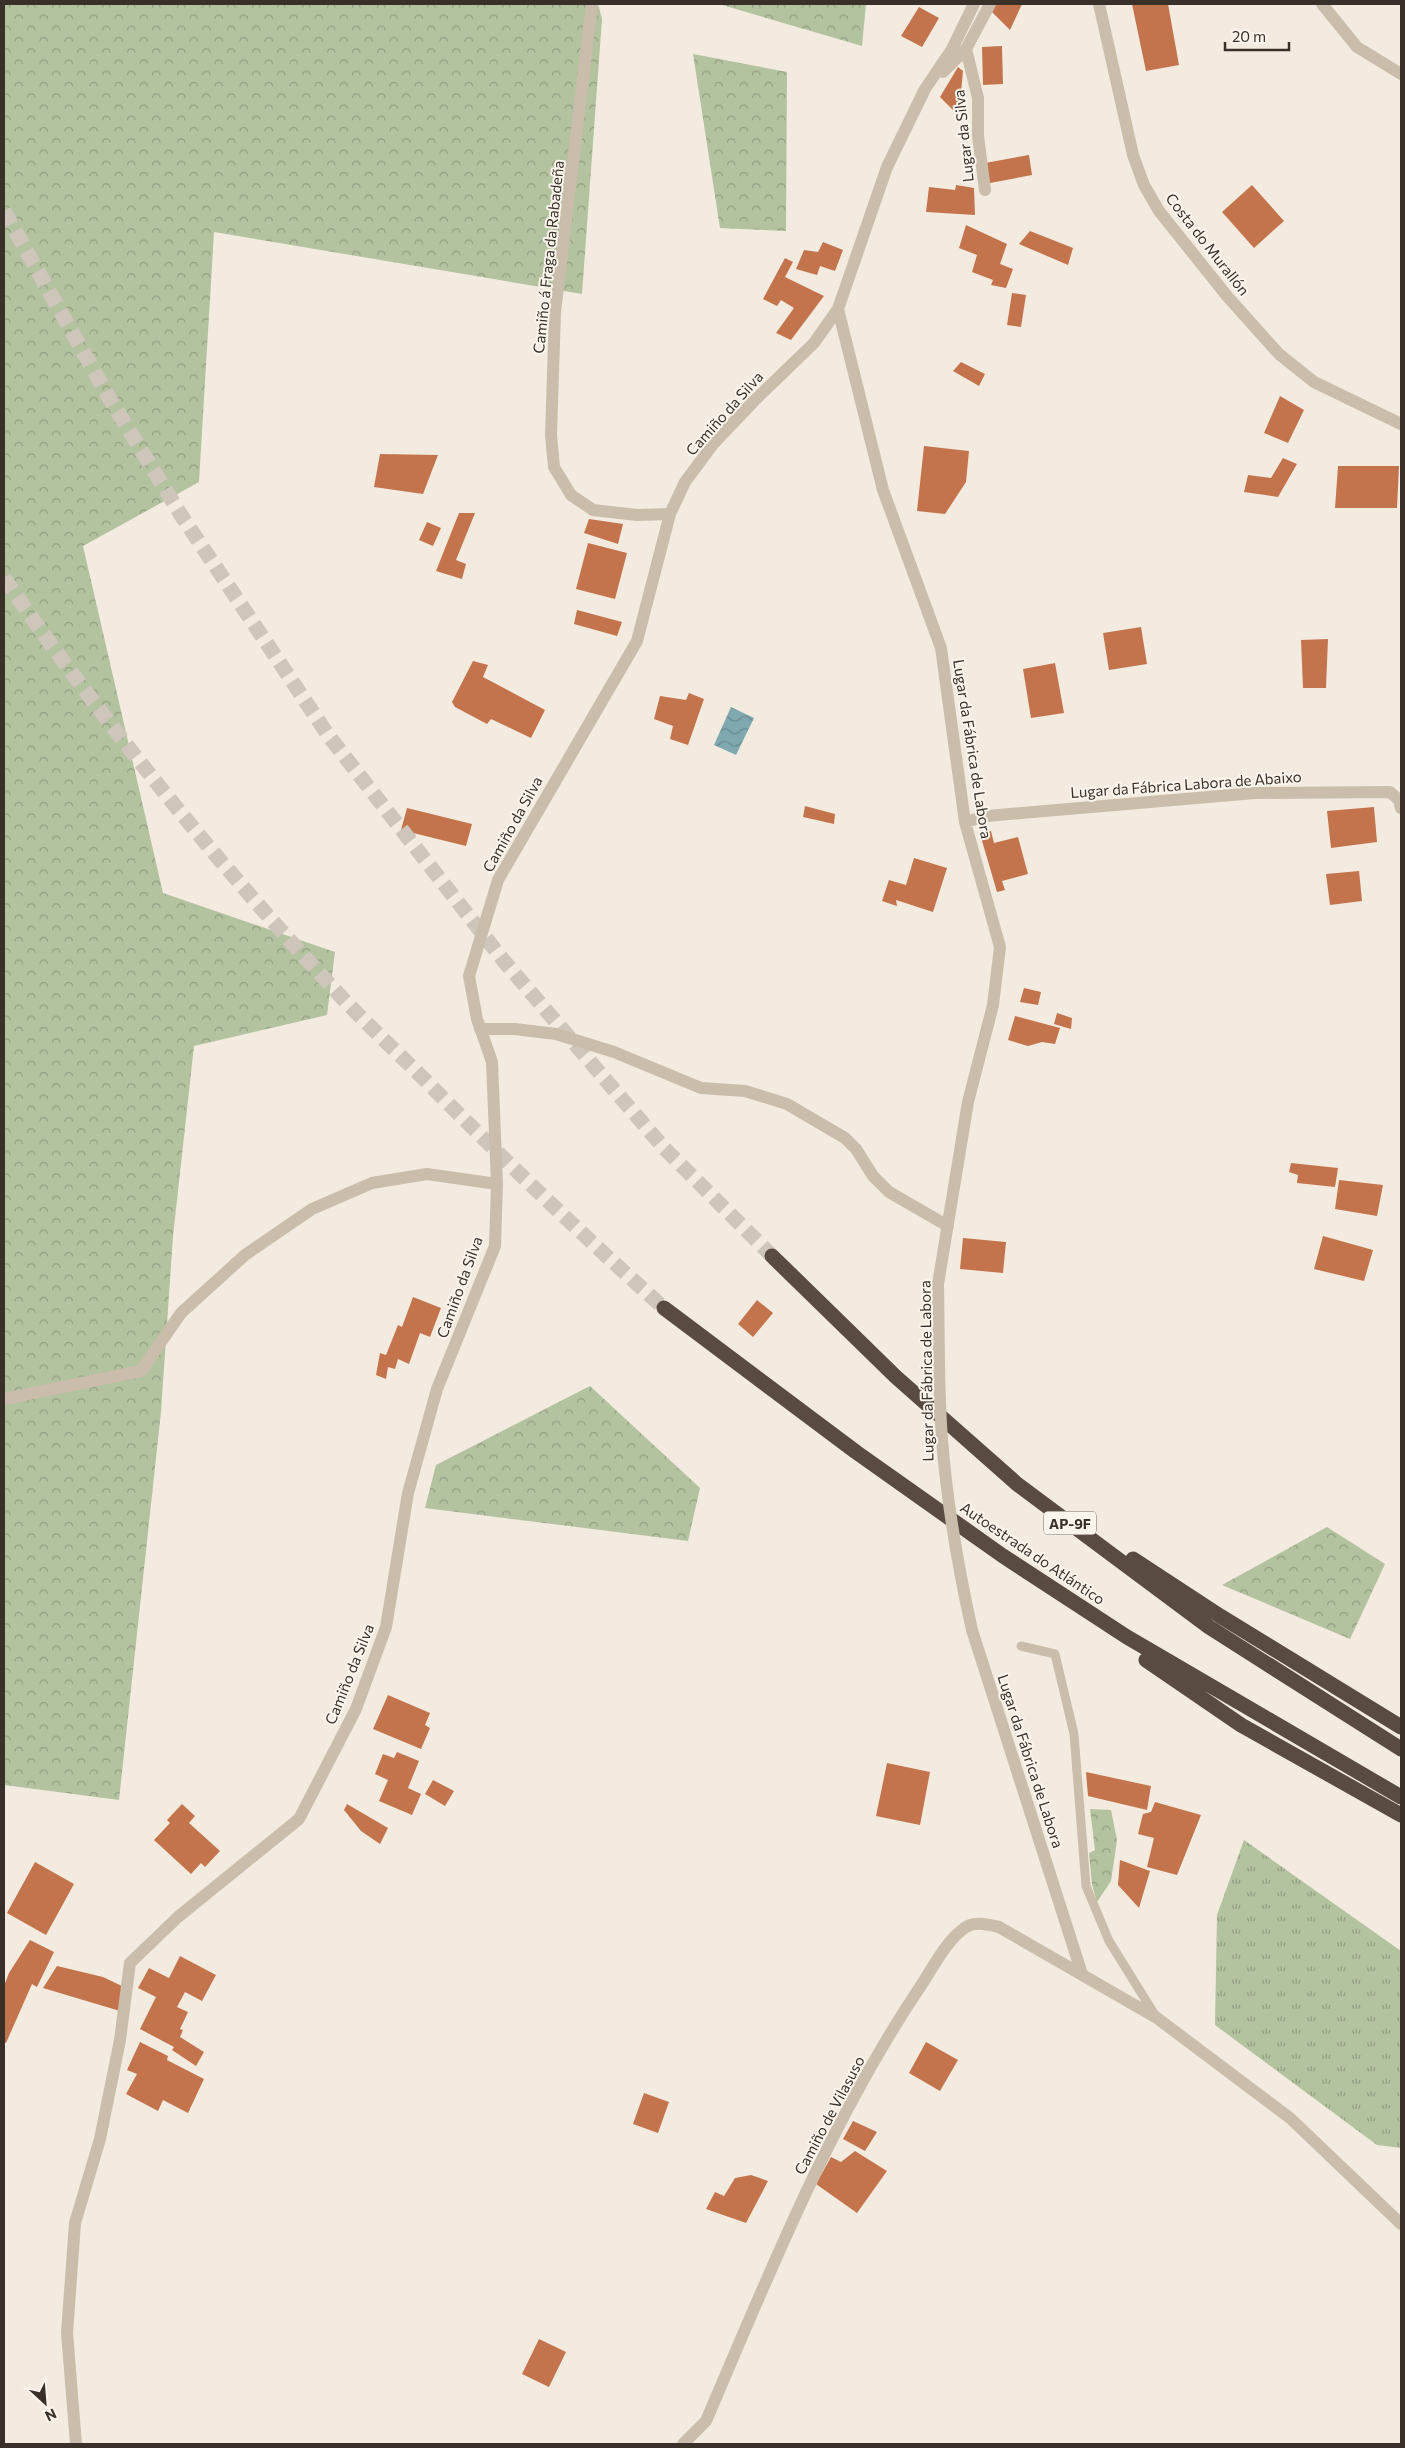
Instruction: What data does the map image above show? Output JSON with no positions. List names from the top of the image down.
{
  "streets": {
    "highway": ["AP-9F", "Autoestrada do Atlántico"],
    "street": [
      "Lugar da Silva",
      "Costa do Murallón",
      "Camiño á Fraga da Rabadeña",
      "Camiño da Silva",
      "Lugar da Fábrica de Labora",
      "Lugar da Fábrica Labora de Abaixo",
      "Camiño de Vilasuso"
    ]
  },
  "crossings": [
    ["Lugar da Silva", "Camiño da Silva"],
    ["Camiño á Fraga da Rabadeña", "Camiño da Silva"],
    ["Camiño da Silva", "Lugar da Fábrica de Labora"],
    ["Lugar da Fábrica de Labora", "Lugar da Fábrica Labora de Abaixo"],
    ["Lugar da Fábrica de Labora", "Camiño de Vilasuso"]
  ],
  "scale_bar": "20 m",
  "north": "bottom right"
}
